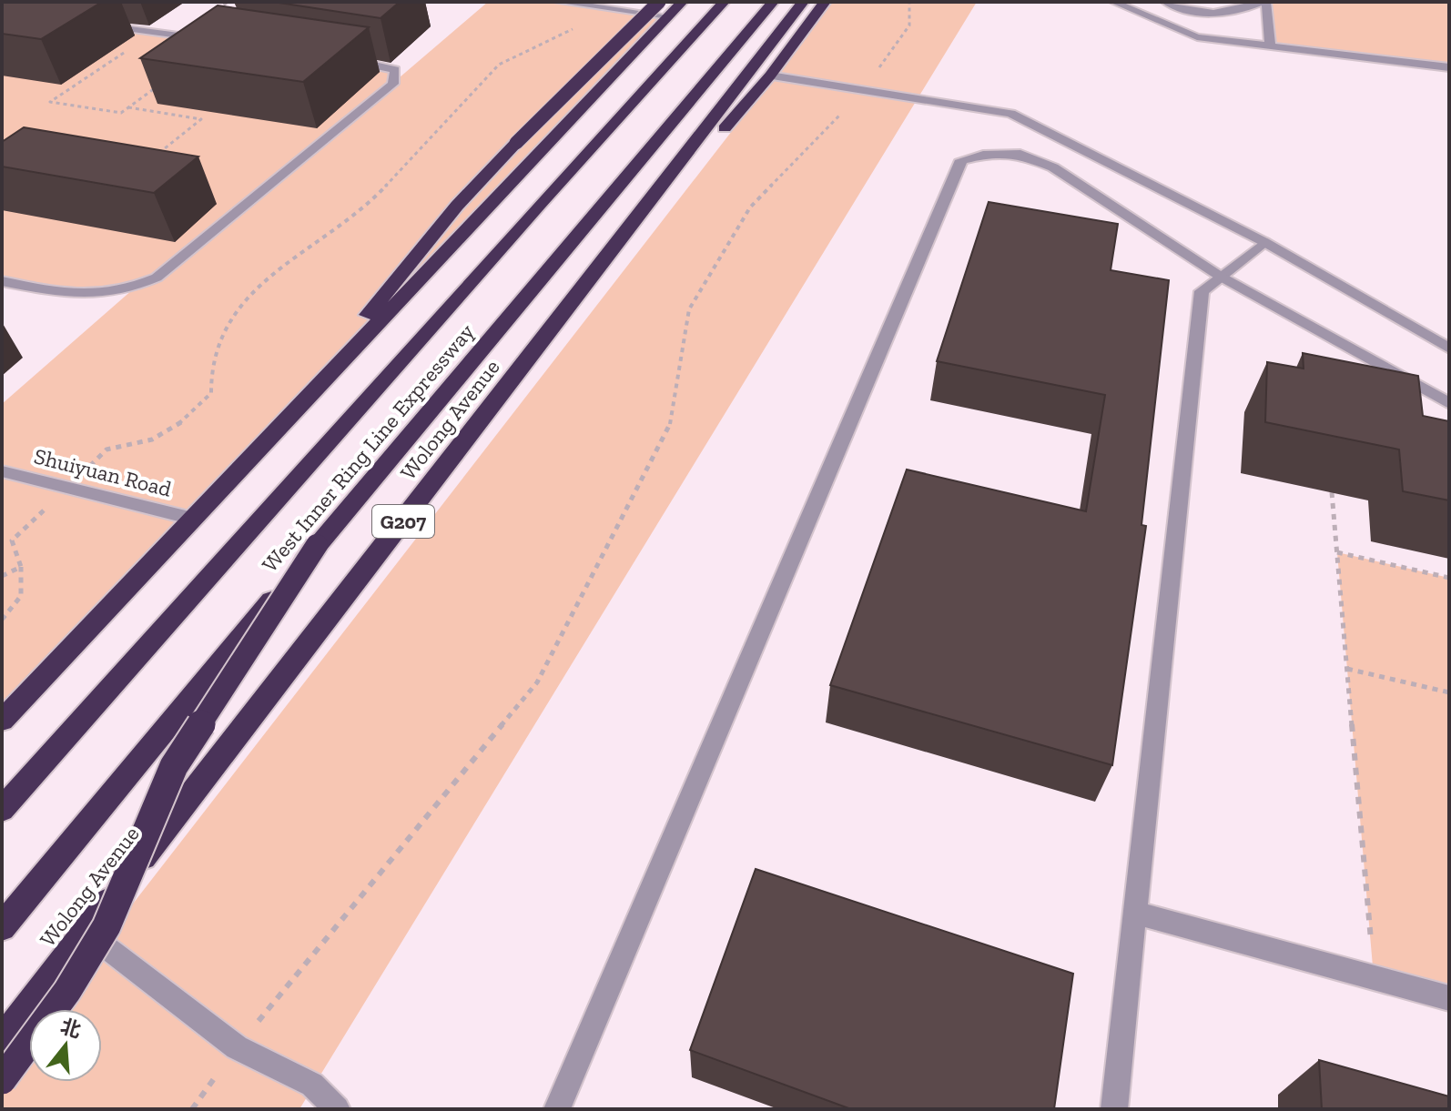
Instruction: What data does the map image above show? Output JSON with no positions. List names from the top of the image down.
{
  "streets": {
    "highway": ["Wolong Avenue", "West Inner Ring Line Expressway", "G207"],
    "street": ["Shuiyuan Road"]
  },
  "north": "top"
}
